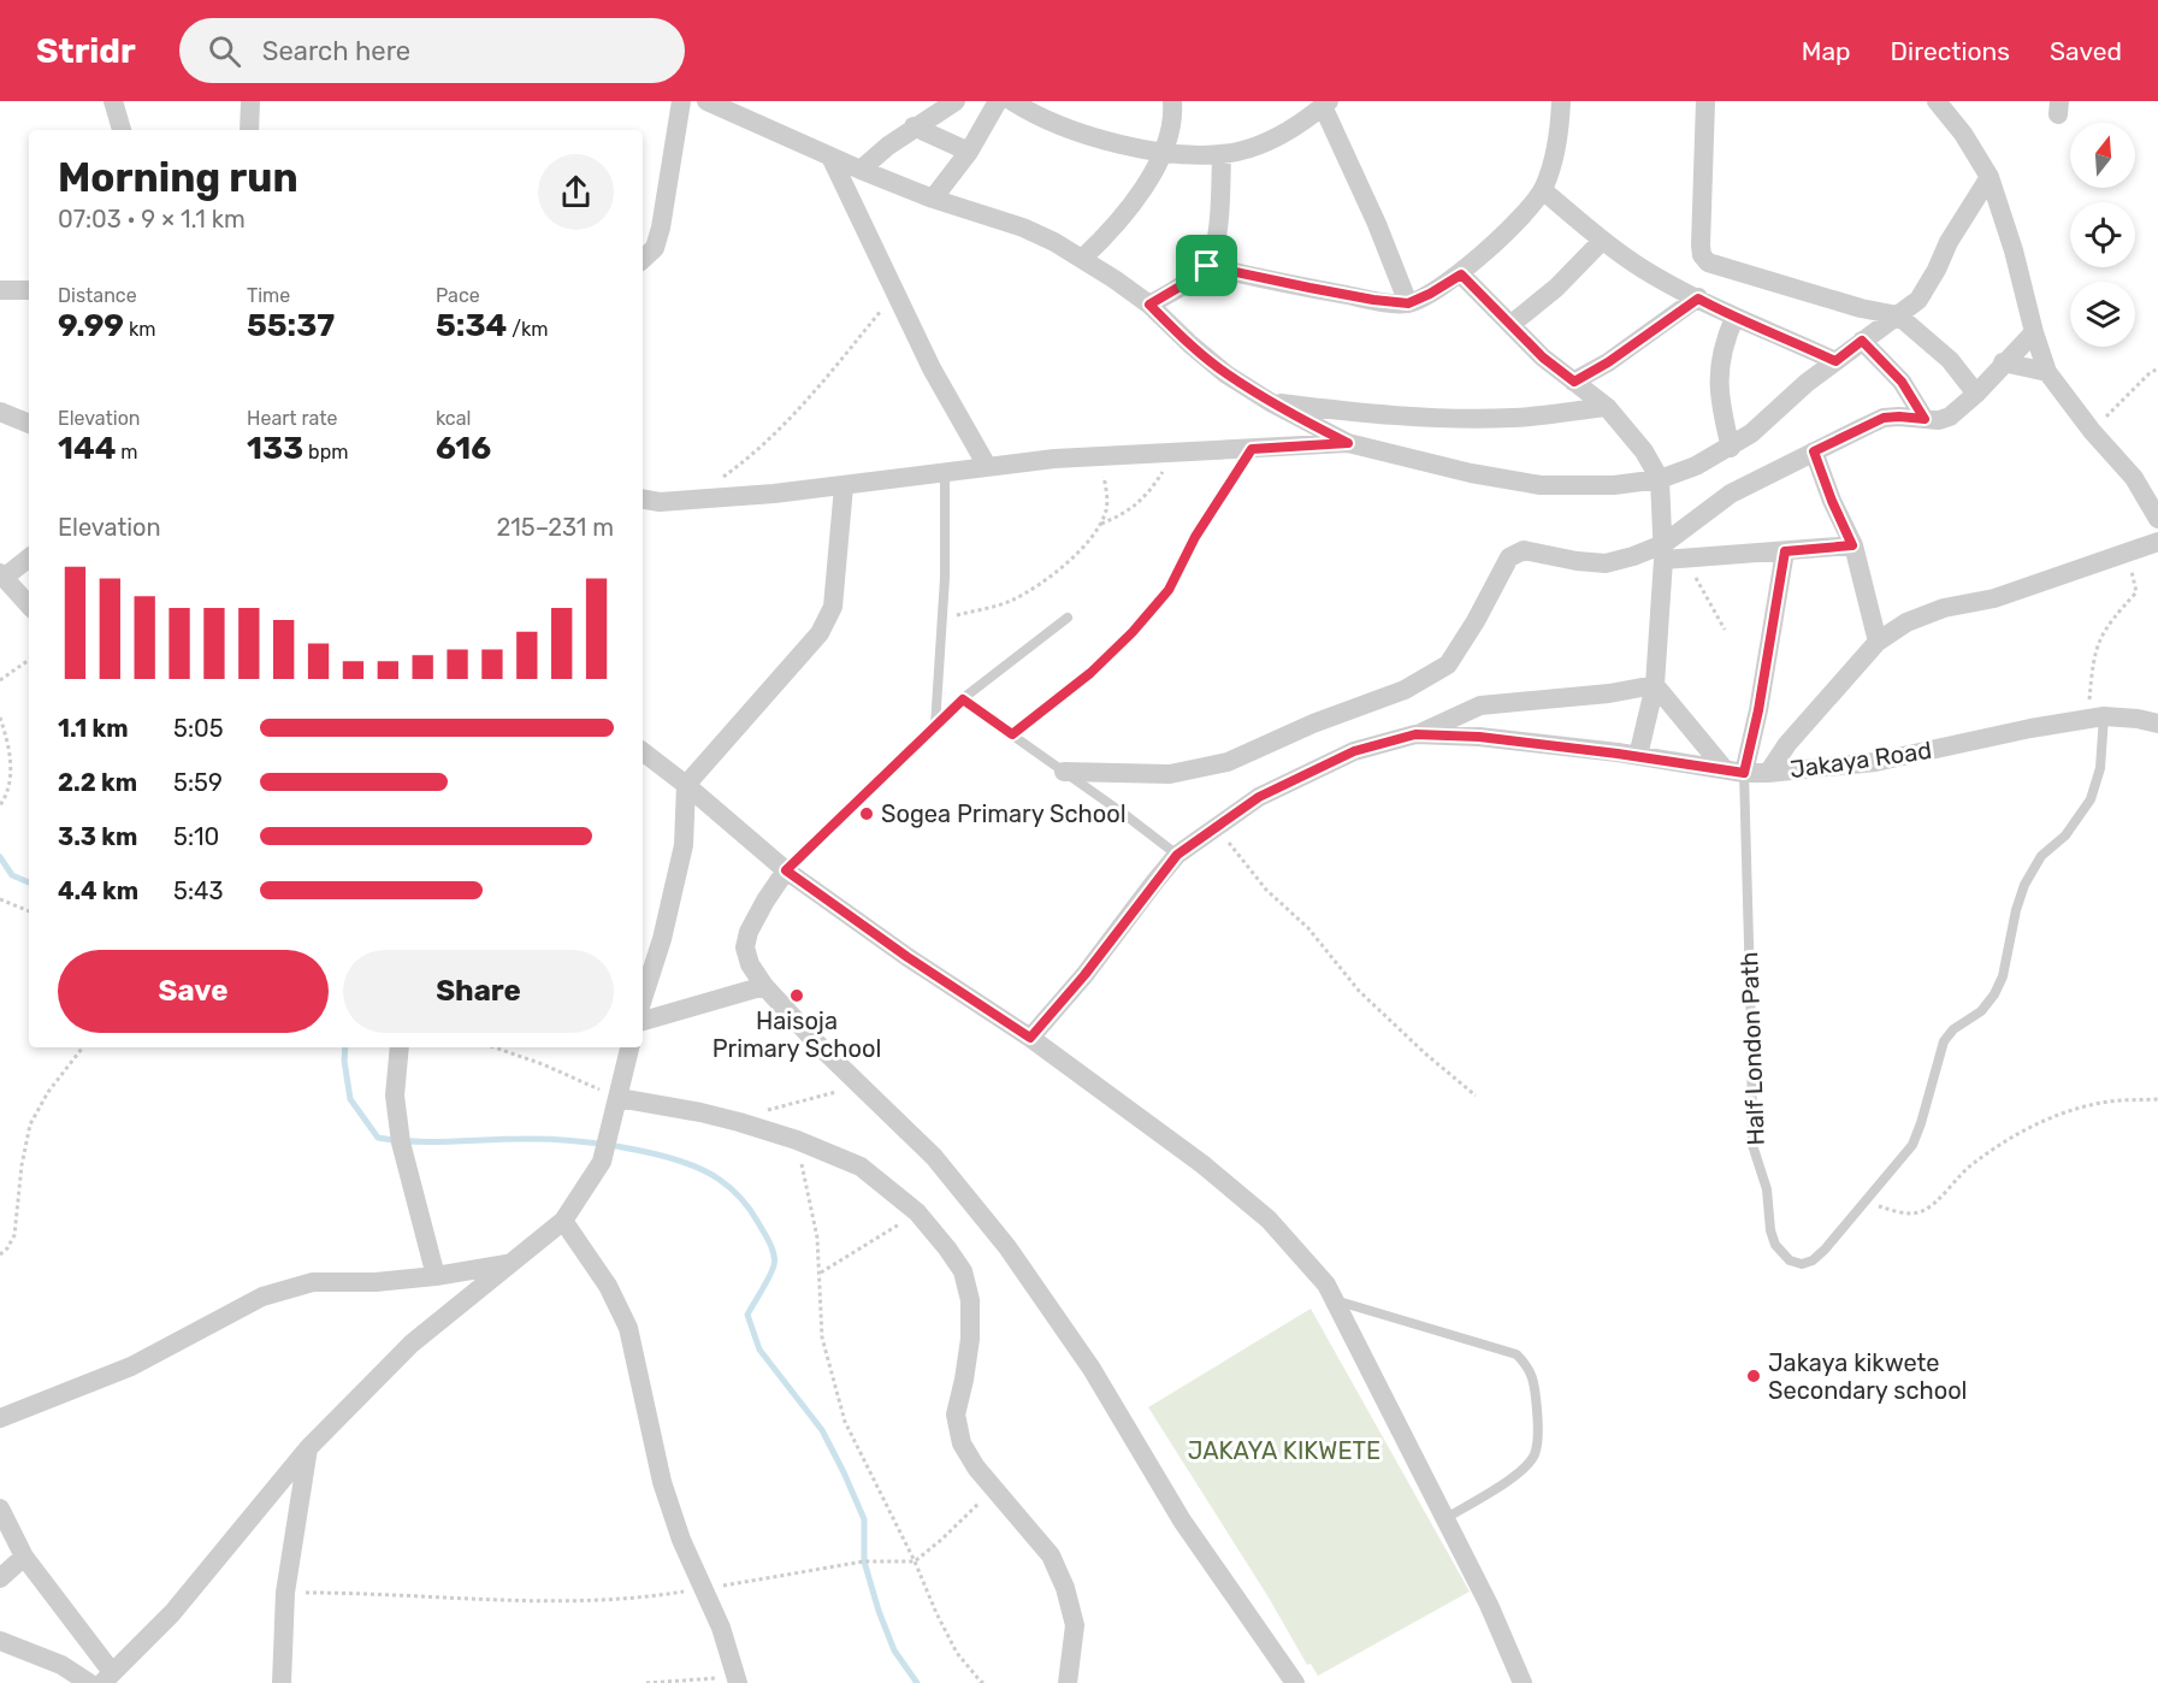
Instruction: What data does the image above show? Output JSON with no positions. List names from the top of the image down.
{
  "streets": {
    "street": ["Jakaya Road"],
    "lane": ["Half London Path"]
  },
  "crossings": [
    ["Jakaya Road", "Half London Path"]
  ],
  "parks": ["JAKAYA KIKWETE"],
  "places": ["Sogea Primary School", "Haisoja Primary School", "Jakaya kikwete Secondary school"],
  "north": "top",
  "page": {
    "header": "Stridr",
    "search": "Search here",
    "nav": ["Map", "Directions", "Saved"],
    "heading": ["Morning run", "07:03 · 9 × 1.1 km"],
    "stats": [
      ["Distance", "9.99 km"],
      ["Time", "55:37"],
      ["Pace", "5:34 /km"],
      ["Elevation", "144 m"],
      ["Heart rate", "133 bpm"],
      ["kcal", "616"]
    ],
    "chart": ["Elevation", "215–231 m"],
    "list": [
      {
        "name": "1.1 km",
        "note": "5:05"
      },
      {
        "name": "2.2 km",
        "note": "5:59"
      },
      {
        "name": "3.3 km",
        "note": "5:10"
      },
      {
        "name": "4.4 km",
        "note": "5:43"
      }
    ],
    "buttons": ["Save", "Share"]
  }
}
